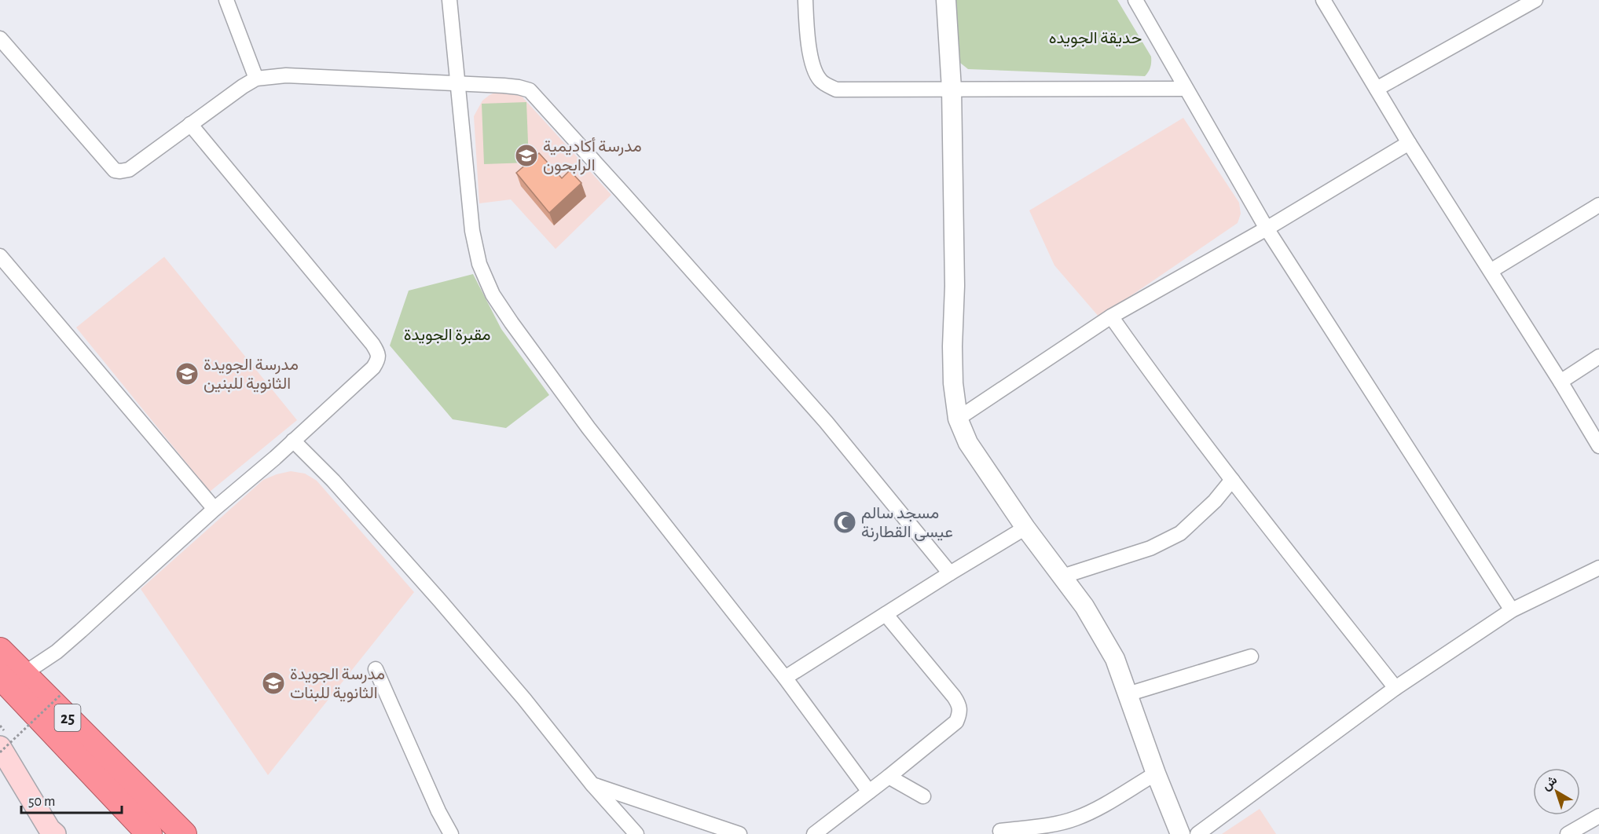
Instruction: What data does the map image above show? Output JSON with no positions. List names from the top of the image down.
{
  "streets": {
    "highway": ["25"]
  },
  "parks": ["حديقة الجويده", "مقبرة الجويدة"],
  "places": {
    "school or university": ["مدرسة أكاديمية الرابحون", "مدرسة الجويدة الثانوية للبنين", "مدرسة الجويدة الثانوية للبنات"],
    "mosque": ["مسجد سالم عيسى القطارنة"]
  },
  "scale_bar": "50 m",
  "north": "top left"
}
